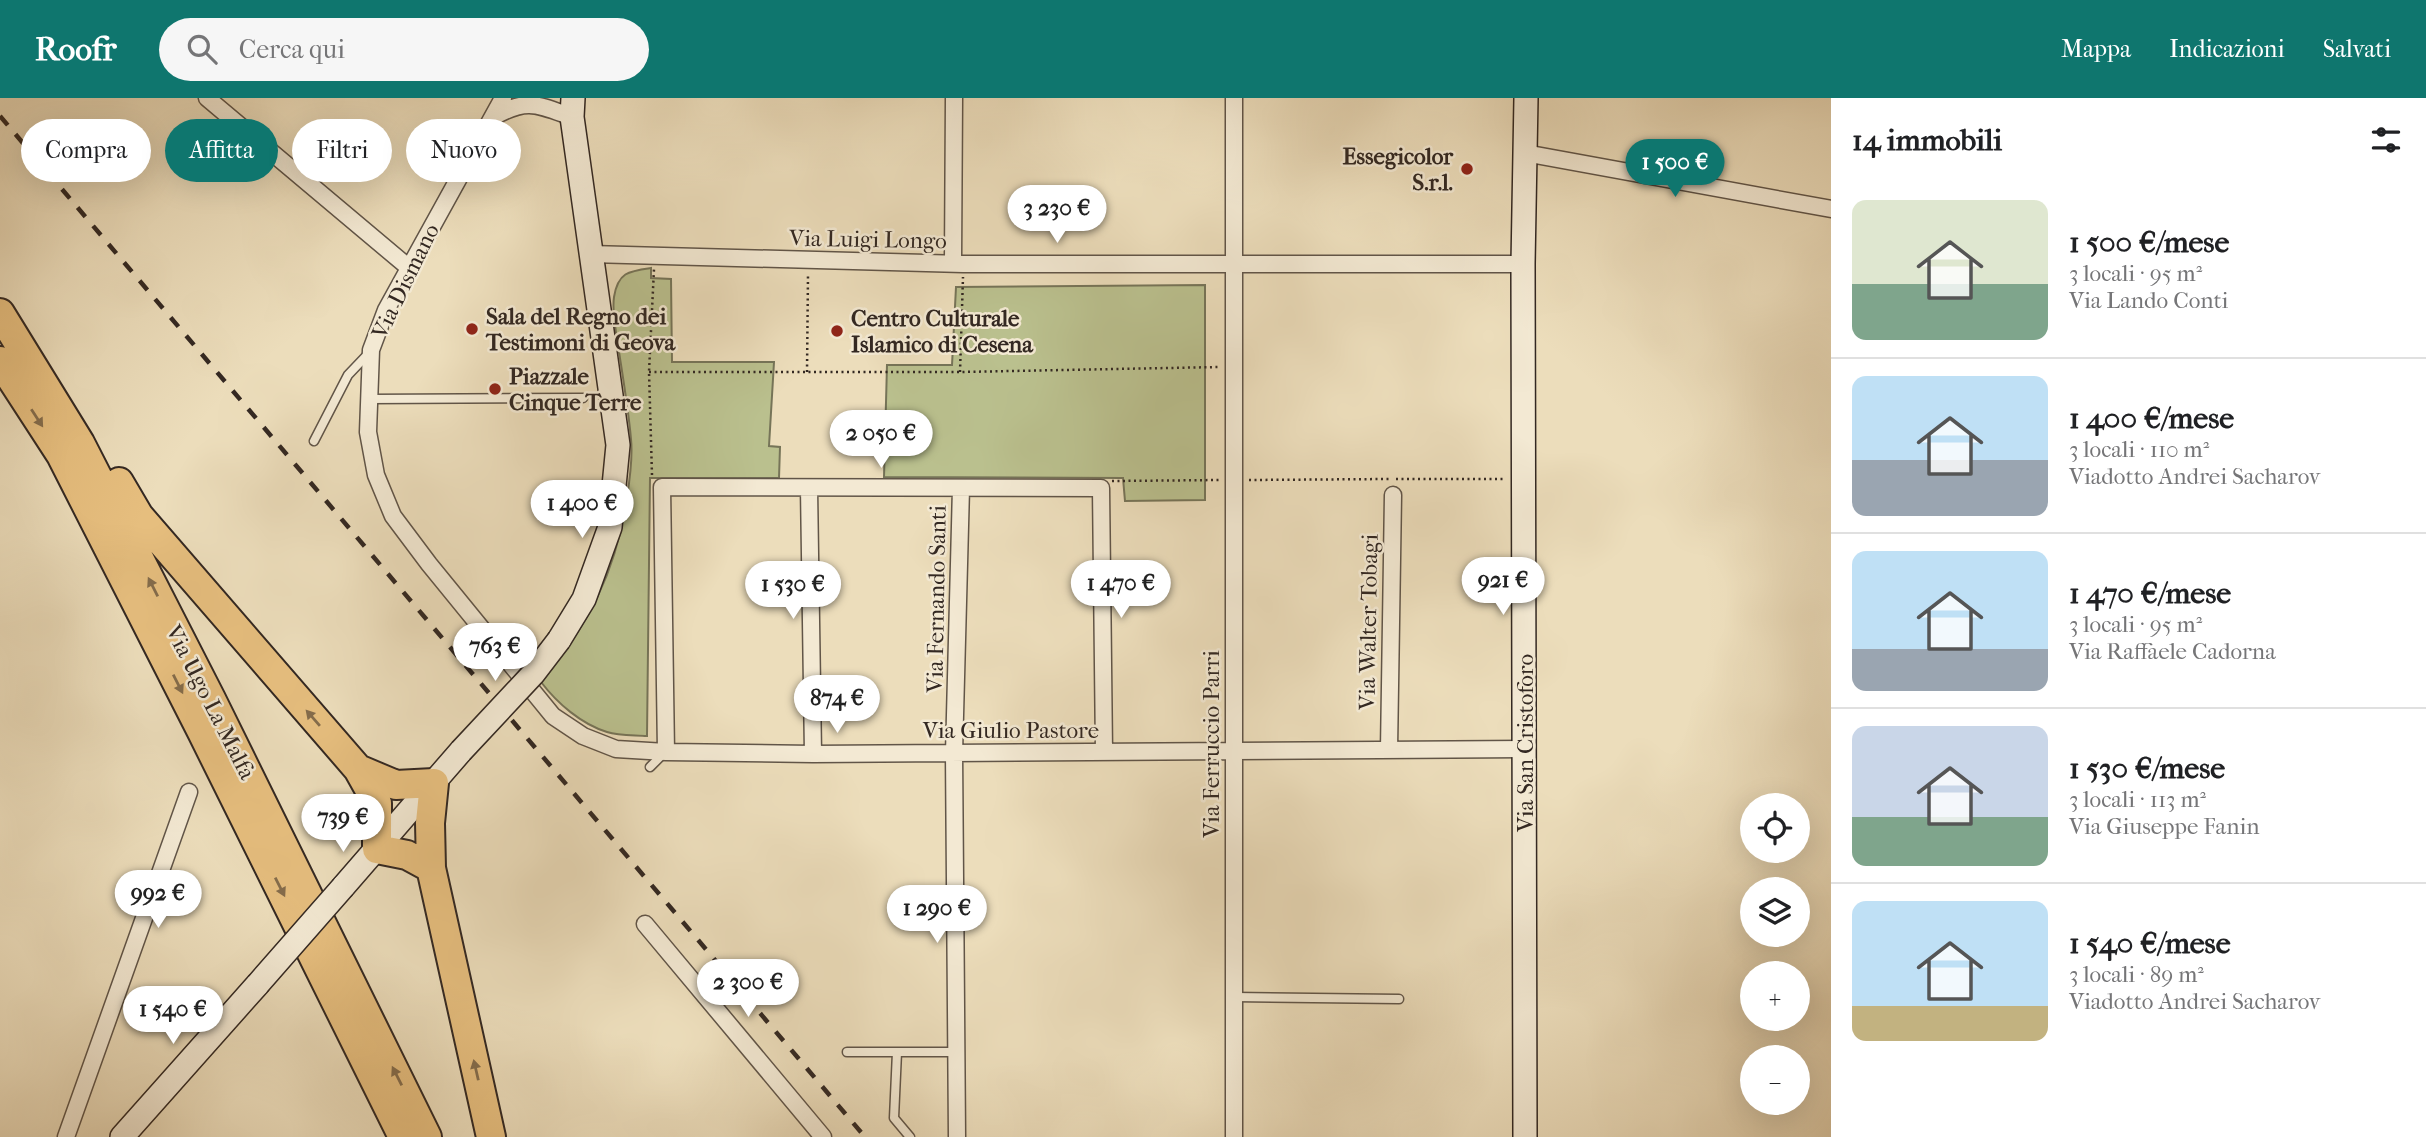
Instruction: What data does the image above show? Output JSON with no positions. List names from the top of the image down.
{
  "streets": {
    "highway": ["Via Ugo La Malfa"],
    "main road": ["Via San Cristoforo"],
    "street": [
      "Via Luigi Longo",
      "Via Dismano",
      "Via Fernando Santi",
      "Via Walter Tobagi",
      "Via Giulio Pastore",
      "Via Ferruccio Parri"
    ]
  },
  "crossings": [
    ["Via Luigi Longo", "Via San Cristoforo"],
    ["Via Luigi Longo", "Via Ferruccio Parri"],
    ["Via Dismano", "Via Giulio Pastore"],
    ["Via Fernando Santi", "Via Giulio Pastore"],
    ["Via Walter Tobagi", "Via Giulio Pastore"],
    ["Via Giulio Pastore", "Via San Cristoforo"],
    ["Via Giulio Pastore", "Via Ferruccio Parri"]
  ],
  "places": [
    "Essegicolor S.r.l.",
    "Sala del Regno dei Testimoni di Geova",
    "Centro Culturale Islamico di Cesena",
    "Piazzale Cinque Terre"
  ],
  "page": {
    "header": "Roofr",
    "search": "Cerca qui",
    "nav": ["Mappa", "Indicazioni", "Salvati"],
    "heading": "14 immobili",
    "chip": [
      "Compra",
      "Affitta",
      "Filtri",
      "Nuovo"
    ],
    "price": [
      "1 500 €",
      "3 230 €",
      "2 050 €",
      "1 400 €",
      "921 €",
      "1 470 €",
      "1 530 €",
      "763 €",
      "874 €",
      "739 €",
      "992 €",
      "1 290 €",
      "2 300 €",
      "1 540 €"
    ],
    "list": [
      {
        "name": "1 500 €/mese",
        "note": "3 locali · 95 m² · Via Lando Conti"
      },
      {
        "name": "1 400 €/mese",
        "note": "3 locali · 110 m² · Viadotto Andrei Sacharov"
      },
      {
        "name": "1 470 €/mese",
        "note": "3 locali · 95 m² · Via Raffaele Cadorna"
      },
      {
        "name": "1 530 €/mese",
        "note": "3 locali · 113 m² · Via Giuseppe Fanin"
      },
      {
        "name": "1 540 €/mese",
        "note": "3 locali · 89 m² · Viadotto Andrei Sacharov"
      }
    ],
    "map_buttons": ["+", "−"]
  }
}
